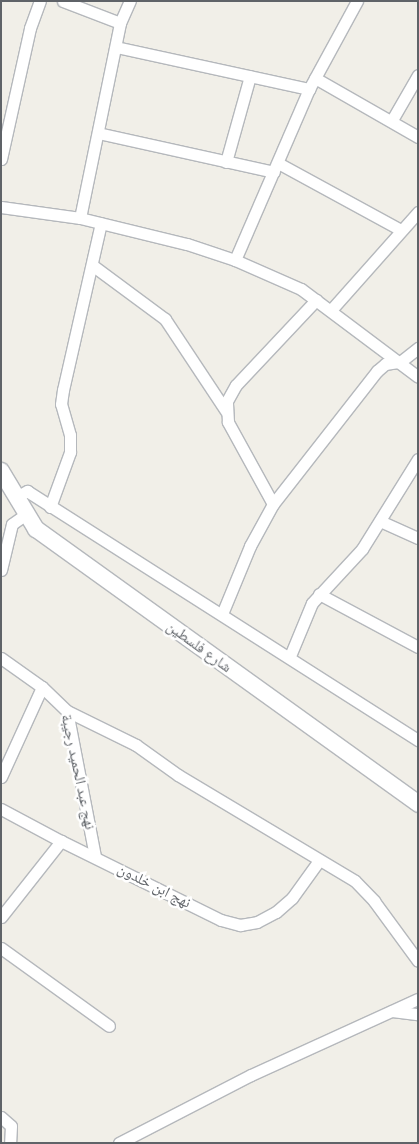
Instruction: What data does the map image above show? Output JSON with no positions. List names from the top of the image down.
{
  "streets": {
    "street": ["شارع فلسطين", "نهج عبد الحميد رجيبة", "نهج ابن خلدون"]
  },
  "crossings": [
    ["نهج عبد الحميد رجيبة", "نهج ابن خلدون"]
  ]
}
